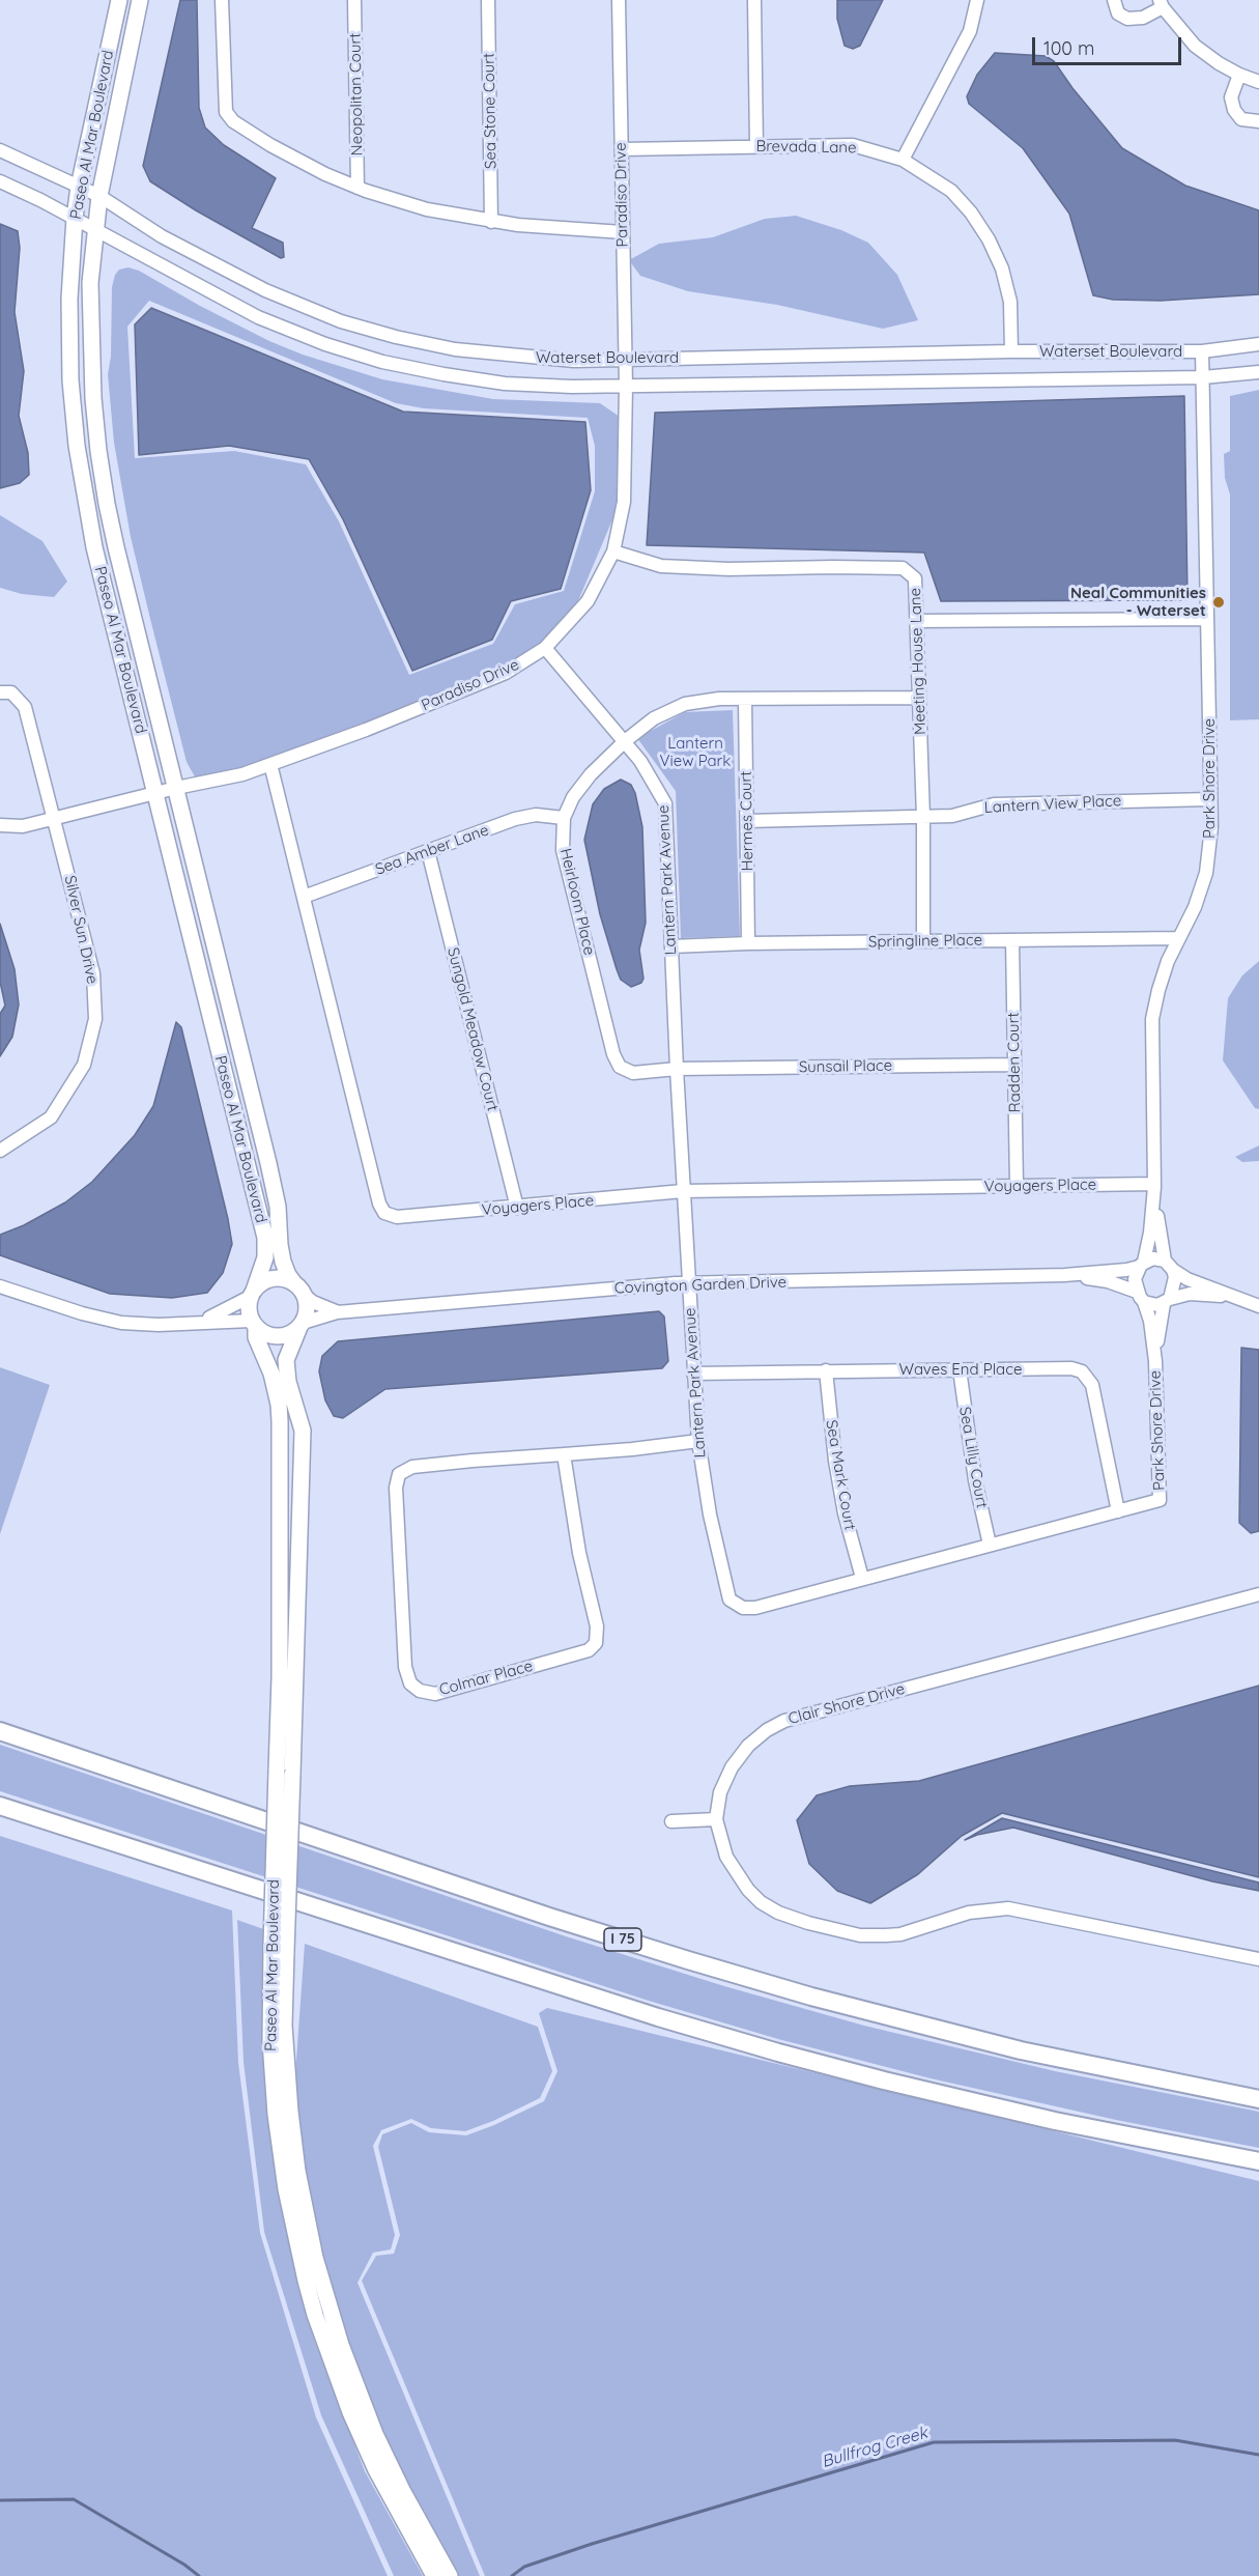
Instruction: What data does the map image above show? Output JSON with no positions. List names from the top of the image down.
{
  "streets": {
    "highway": ["I 75"],
    "main road": ["Paseo Al Mar Boulevard"],
    "street": [
      "Neopolitan Court",
      "Sea Stone Court",
      "Brevada Lane",
      "Paradiso Drive",
      "Waterset Boulevard",
      "Meeting House Lane",
      "Park Shore Drive",
      "Lantern View Place",
      "Hermes Court",
      "Sea Amber Lane",
      "Lantern Park Avenue",
      "Heirloom Place",
      "Silver Sun Drive",
      "Springline Place",
      "Sungold Meadow Court",
      "Radden Court",
      "Sunsail Place",
      "Voyagers Place",
      "Covington Garden Drive",
      "Waves End Place",
      "Sea Lilly Court",
      "Sea Mark Court",
      "Colmar Place",
      "Clair Shore Drive"
    ]
  },
  "crossings": [
    ["Paseo Al Mar Boulevard", "Paradiso Drive"],
    ["Paseo Al Mar Boulevard", "Waterset Boulevard"],
    ["Paseo Al Mar Boulevard", "Covington Garden Drive"],
    ["Brevada Lane", "Paradiso Drive"],
    ["Brevada Lane", "Waterset Boulevard"],
    ["Paradiso Drive", "Waterset Boulevard"],
    ["Paradiso Drive", "Meeting House Lane"],
    ["Paradiso Drive", "Lantern Park Avenue"],
    ["Paradiso Drive", "Silver Sun Drive"],
    ["Paradiso Drive", "Voyagers Place"],
    ["Waterset Boulevard", "Park Shore Drive"],
    ["Meeting House Lane", "Lantern View Place"],
    ["Meeting House Lane", "Heirloom Place"],
    ["Meeting House Lane", "Springline Place"],
    ["Park Shore Drive", "Lantern View Place"],
    ["Park Shore Drive", "Lantern Park Avenue"],
    ["Park Shore Drive", "Springline Place"],
    ["Park Shore Drive", "Voyagers Place"],
    ["Park Shore Drive", "Covington Garden Drive"],
    ["Lantern View Place", "Hermes Court"],
    ["Hermes Court", "Heirloom Place"],
    ["Hermes Court", "Springline Place"],
    ["Sea Amber Lane", "Heirloom Place"],
    ["Sea Amber Lane", "Sungold Meadow Court"],
    ["Sea Amber Lane", "Voyagers Place"],
    ["Lantern Park Avenue", "Heirloom Place"],
    ["Lantern Park Avenue", "Springline Place"],
    ["Lantern Park Avenue", "Sunsail Place"],
    ["Lantern Park Avenue", "Voyagers Place"],
    ["Lantern Park Avenue", "Covington Garden Drive"],
    ["Lantern Park Avenue", "Waves End Place"],
    ["Lantern Park Avenue", "Sea Lilly Court"],
    ["Lantern Park Avenue", "Sea Mark Court"],
    ["Lantern Park Avenue", "Colmar Place"],
    ["Heirloom Place", "Sunsail Place"],
    ["Springline Place", "Radden Court"],
    ["Sungold Meadow Court", "Voyagers Place"],
    ["Radden Court", "Sunsail Place"],
    ["Radden Court", "Voyagers Place"],
    ["Waves End Place", "Sea Lilly Court"],
    ["Waves End Place", "Sea Mark Court"]
  ],
  "water": ["Bullfrog Creek"],
  "parks": ["Lantern View Park"],
  "places": ["Neal Communities - Waterset"],
  "scale_bar": "100 m"
}
